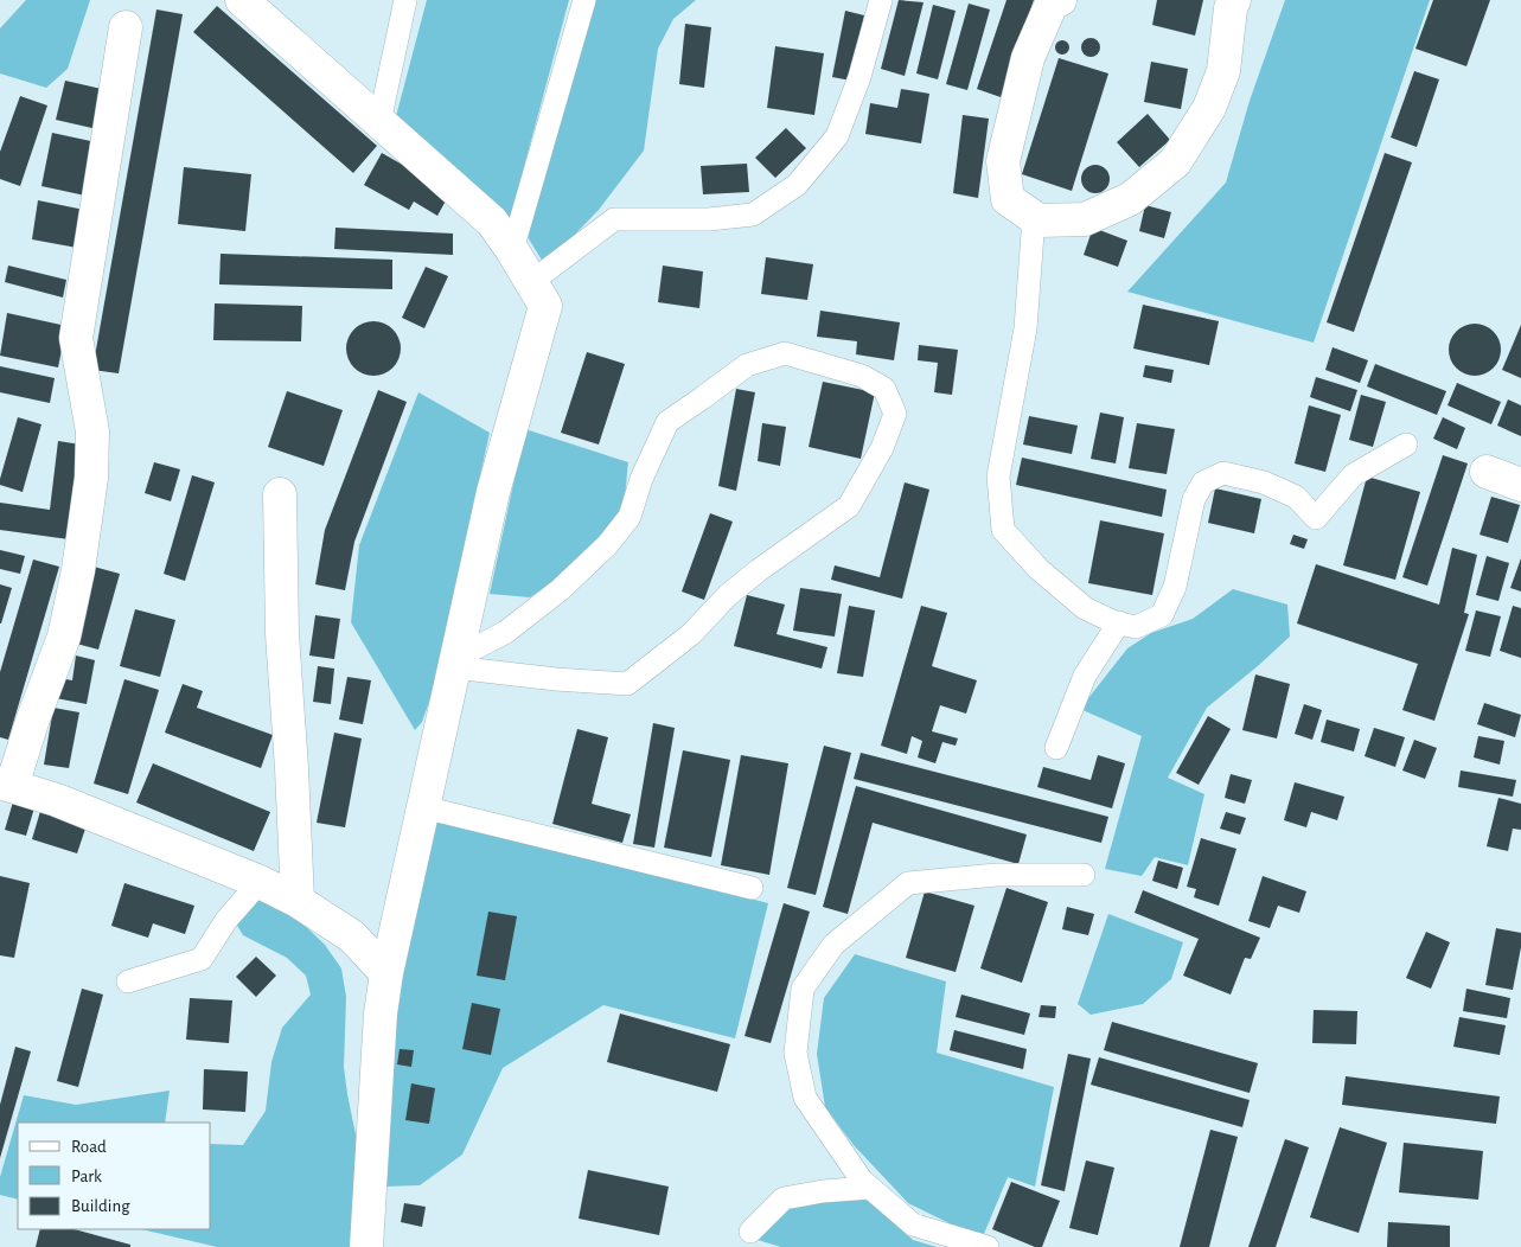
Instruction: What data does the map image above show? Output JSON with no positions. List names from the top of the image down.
{
  "legend": ["Road", "Park", "Building"]
}
